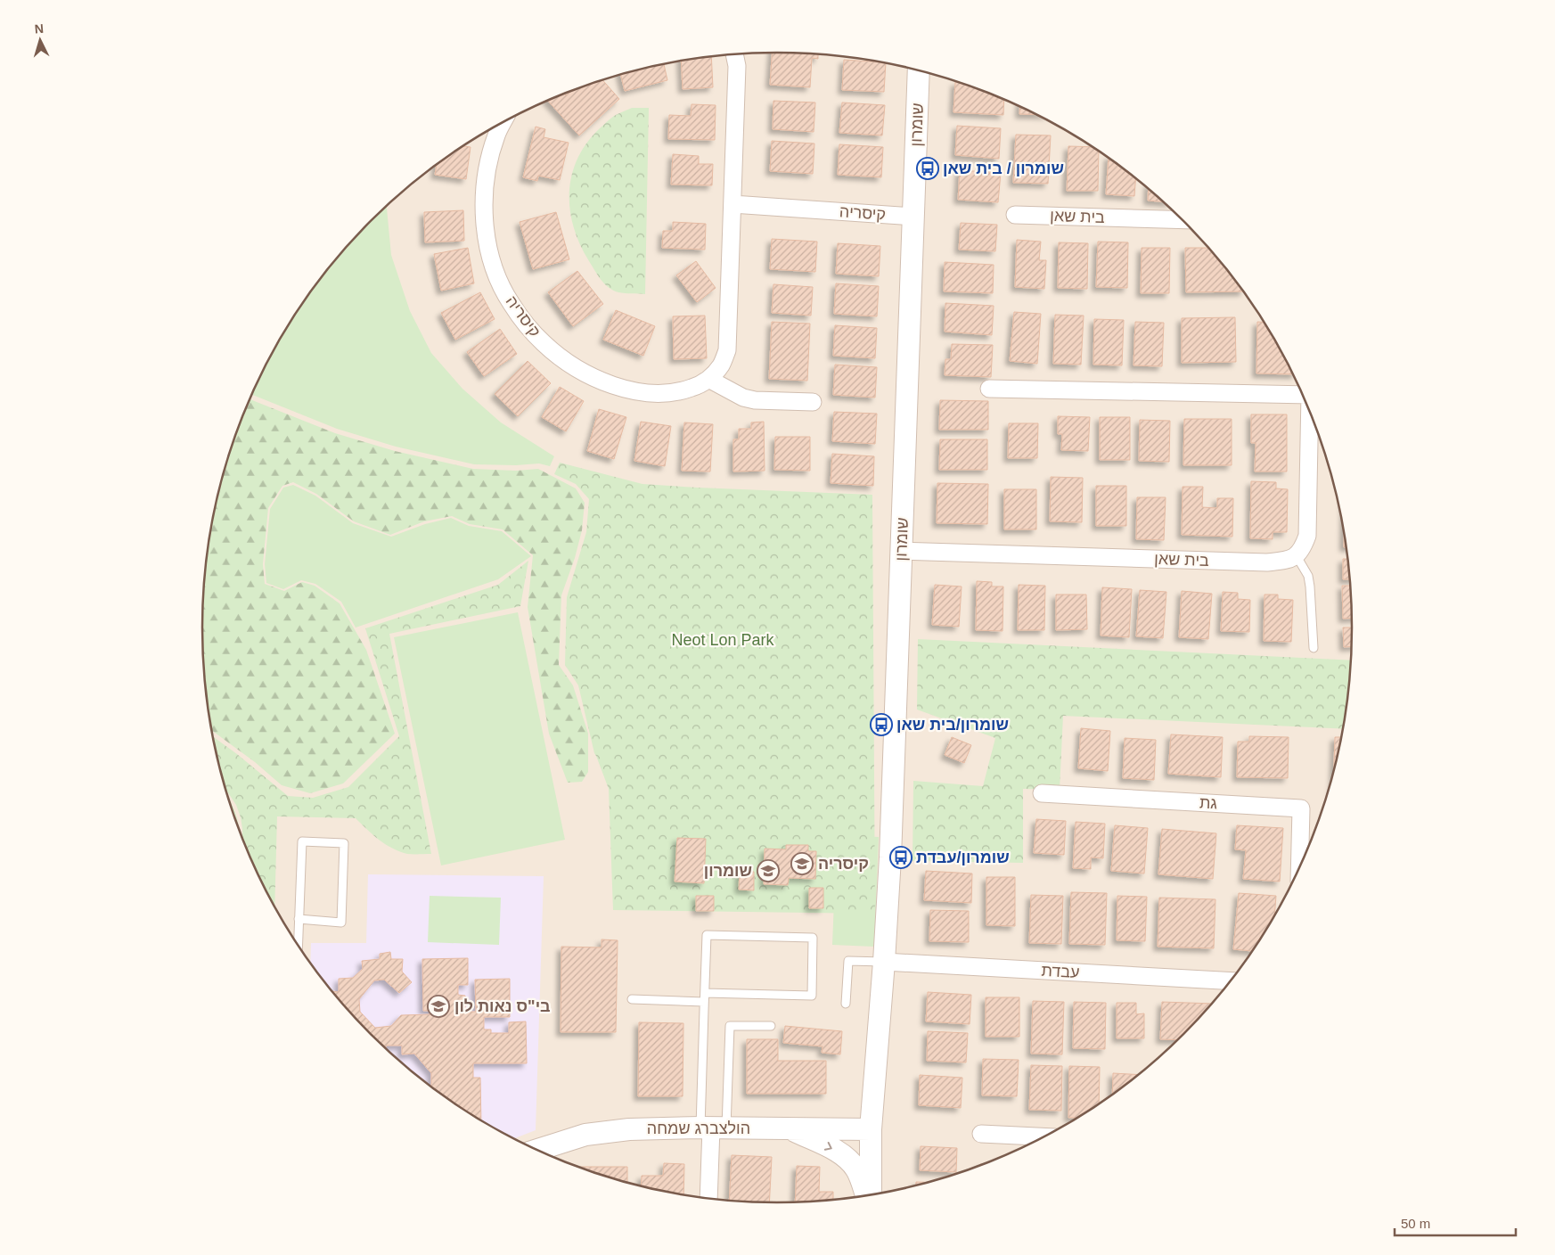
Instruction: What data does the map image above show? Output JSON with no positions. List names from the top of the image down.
{
  "streets": {
    "street": [
      "שומרון",
      "קיסריה",
      "בית שאן",
      "גת",
      "עבדת",
      "הולצברג שמחה"
    ]
  },
  "crossings": [
    ["שומרון", "קיסריה"],
    ["שומרון", "בית שאן"],
    ["שומרון", "עבדת"],
    ["שומרון", "הולצברג שמחה"]
  ],
  "parks": ["Neot Lon Park"],
  "places": {
    "bus stop": ["שומרון / בית שאן", "שומרון/בית שאן", "שומרון/עבדת"],
    "school or university": ["קיסריה", "שומרון", "בי\"ס נאות לון"]
  },
  "scale_bar": "50 m",
  "north": "top"
}
